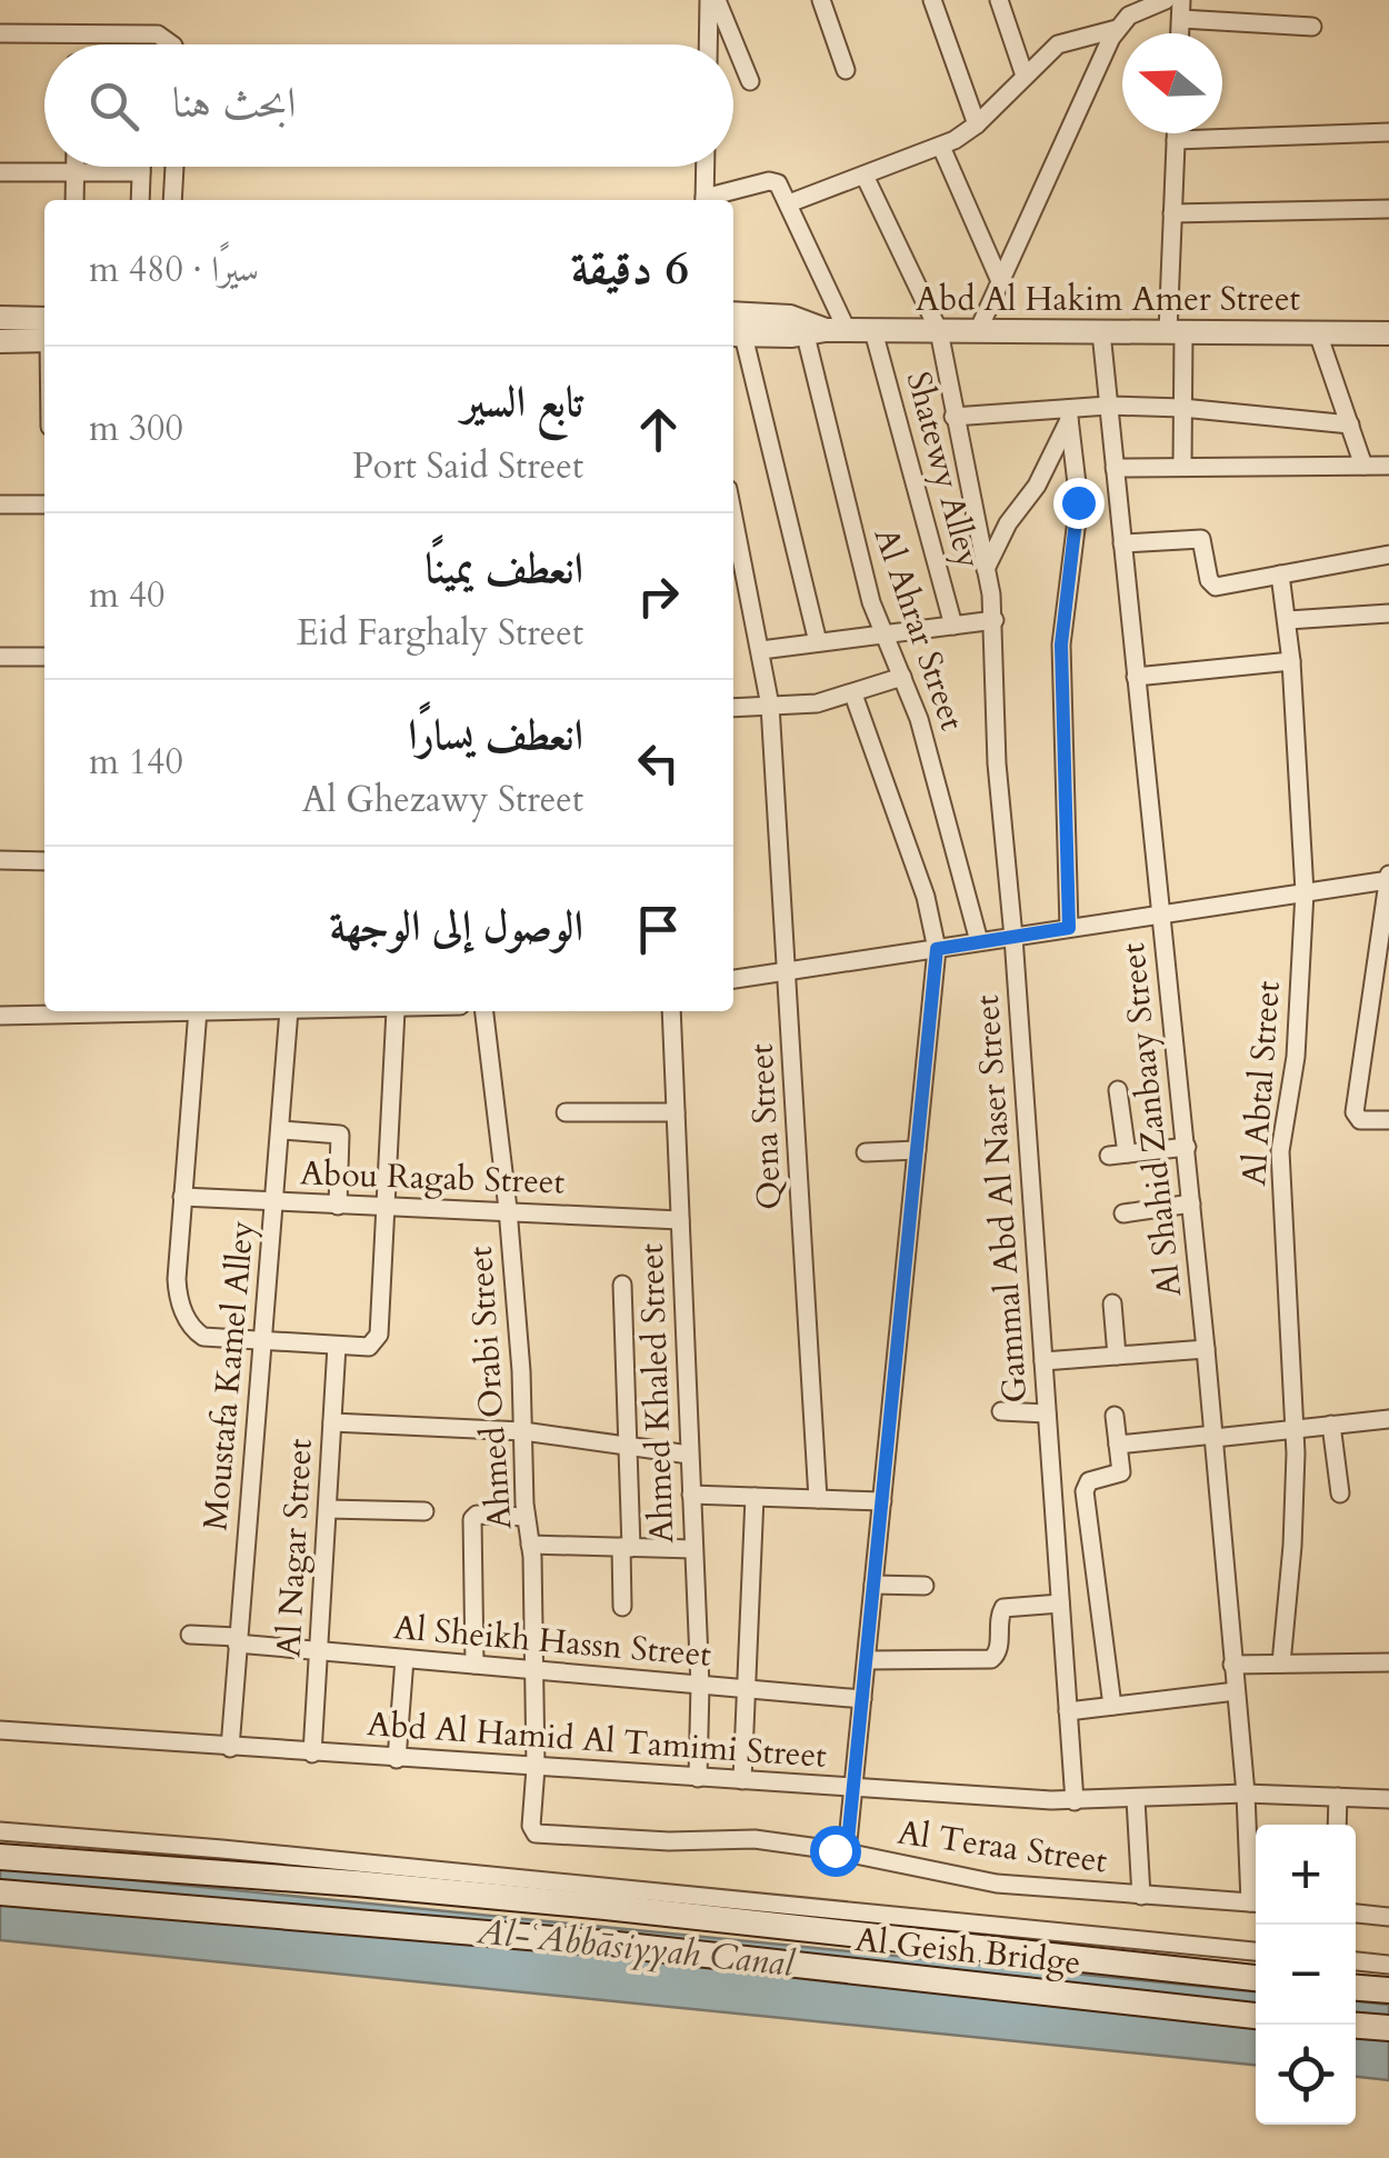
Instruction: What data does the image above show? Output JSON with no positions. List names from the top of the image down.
{
  "streets": {
    "main road": ["Al Geish Bridge"],
    "street": [
      "Abd Al Hakim Amer Street",
      "Shatewy Alley",
      "Al Ahrar Street",
      "Al Abtal Street",
      "Al Shahid Zanbaay Street",
      "Qena Street",
      "Abou Ragab Street",
      "Gammal Abd Al Naser Street",
      "Moustafa Kamel Alley",
      "Ahmed Orabi Street",
      "Ahmed Khaled Street",
      "Al Nagar Street",
      "Al Sheikh Hassn Street",
      "Abd Al Hamid Al Tamimi Street",
      "Al Teraa Street"
    ]
  },
  "crossings": [
    ["Abd Al Hakim Amer Street", "Shatewy Alley"],
    ["Abd Al Hakim Amer Street", "Al Ahrar Street"],
    ["Abd Al Hakim Amer Street", "Al Shahid Zanbaay Street"],
    ["Abd Al Hakim Amer Street", "Gammal Abd Al Naser Street"],
    ["Al Shahid Zanbaay Street", "Abd Al Hamid Al Tamimi Street"],
    ["Abou Ragab Street", "Moustafa Kamel Alley"],
    ["Abou Ragab Street", "Ahmed Orabi Street"],
    ["Abou Ragab Street", "Ahmed Khaled Street"],
    ["Gammal Abd Al Naser Street", "Abd Al Hamid Al Tamimi Street"],
    ["Moustafa Kamel Alley", "Al Sheikh Hassn Street"],
    ["Moustafa Kamel Alley", "Abd Al Hamid Al Tamimi Street"],
    ["Ahmed Orabi Street", "Al Sheikh Hassn Street"],
    ["Ahmed Orabi Street", "Abd Al Hamid Al Tamimi Street"],
    ["Ahmed Orabi Street", "Al Teraa Street"],
    ["Ahmed Khaled Street", "Al Sheikh Hassn Street"],
    ["Ahmed Khaled Street", "Abd Al Hamid Al Tamimi Street"],
    ["Al Nagar Street", "Al Sheikh Hassn Street"],
    ["Al Nagar Street", "Abd Al Hamid Al Tamimi Street"],
    ["Abd Al Hamid Al Tamimi Street", "Al Teraa Street"]
  ],
  "water": ["Al-ʿAbbāsiyyah Canal"],
  "north": "left",
  "page": {
    "search": "ابحث هنا",
    "heading": ["6 دقيقة", "سيرًا · 480 m"],
    "list": [
      ["تابع السير", "Port Said Street", "300 m"],
      ["انعطف يمينًا", "Eid Farghaly Street", "40 m"],
      ["انعطف يسارًا", "Al Ghezawy Street", "140 m"],
      "الوصول إلى الوجهة"
    ],
    "map_buttons": ["+", "−"]
  }
}
